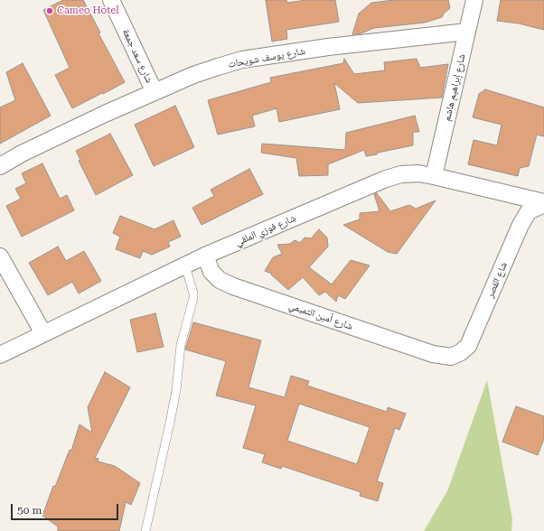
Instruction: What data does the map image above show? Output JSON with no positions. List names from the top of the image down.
{
  "streets": {
    "street": [
      "شارع سعد جمعة",
      "شارع يوسف شويحات",
      "شارع إبراهيم هاشم",
      "شارع فوزي الملقي",
      "شاع القصر",
      "شارع أمين التميمي"
    ]
  },
  "crossings": [
    ["شارع سعد جمعة", "شارع يوسف شويحات"],
    ["شارع يوسف شويحات", "شارع إبراهيم هاشم"],
    ["شارع إبراهيم هاشم", "شارع فوزي الملقي"],
    ["شارع فوزي الملقي", "شاع القصر"],
    ["شارع فوزي الملقي", "شارع أمين التميمي"],
    ["شاع القصر", "شارع أمين التميمي"]
  ],
  "places": ["Cameo Hotel"],
  "scale_bar": "50 m"
}
